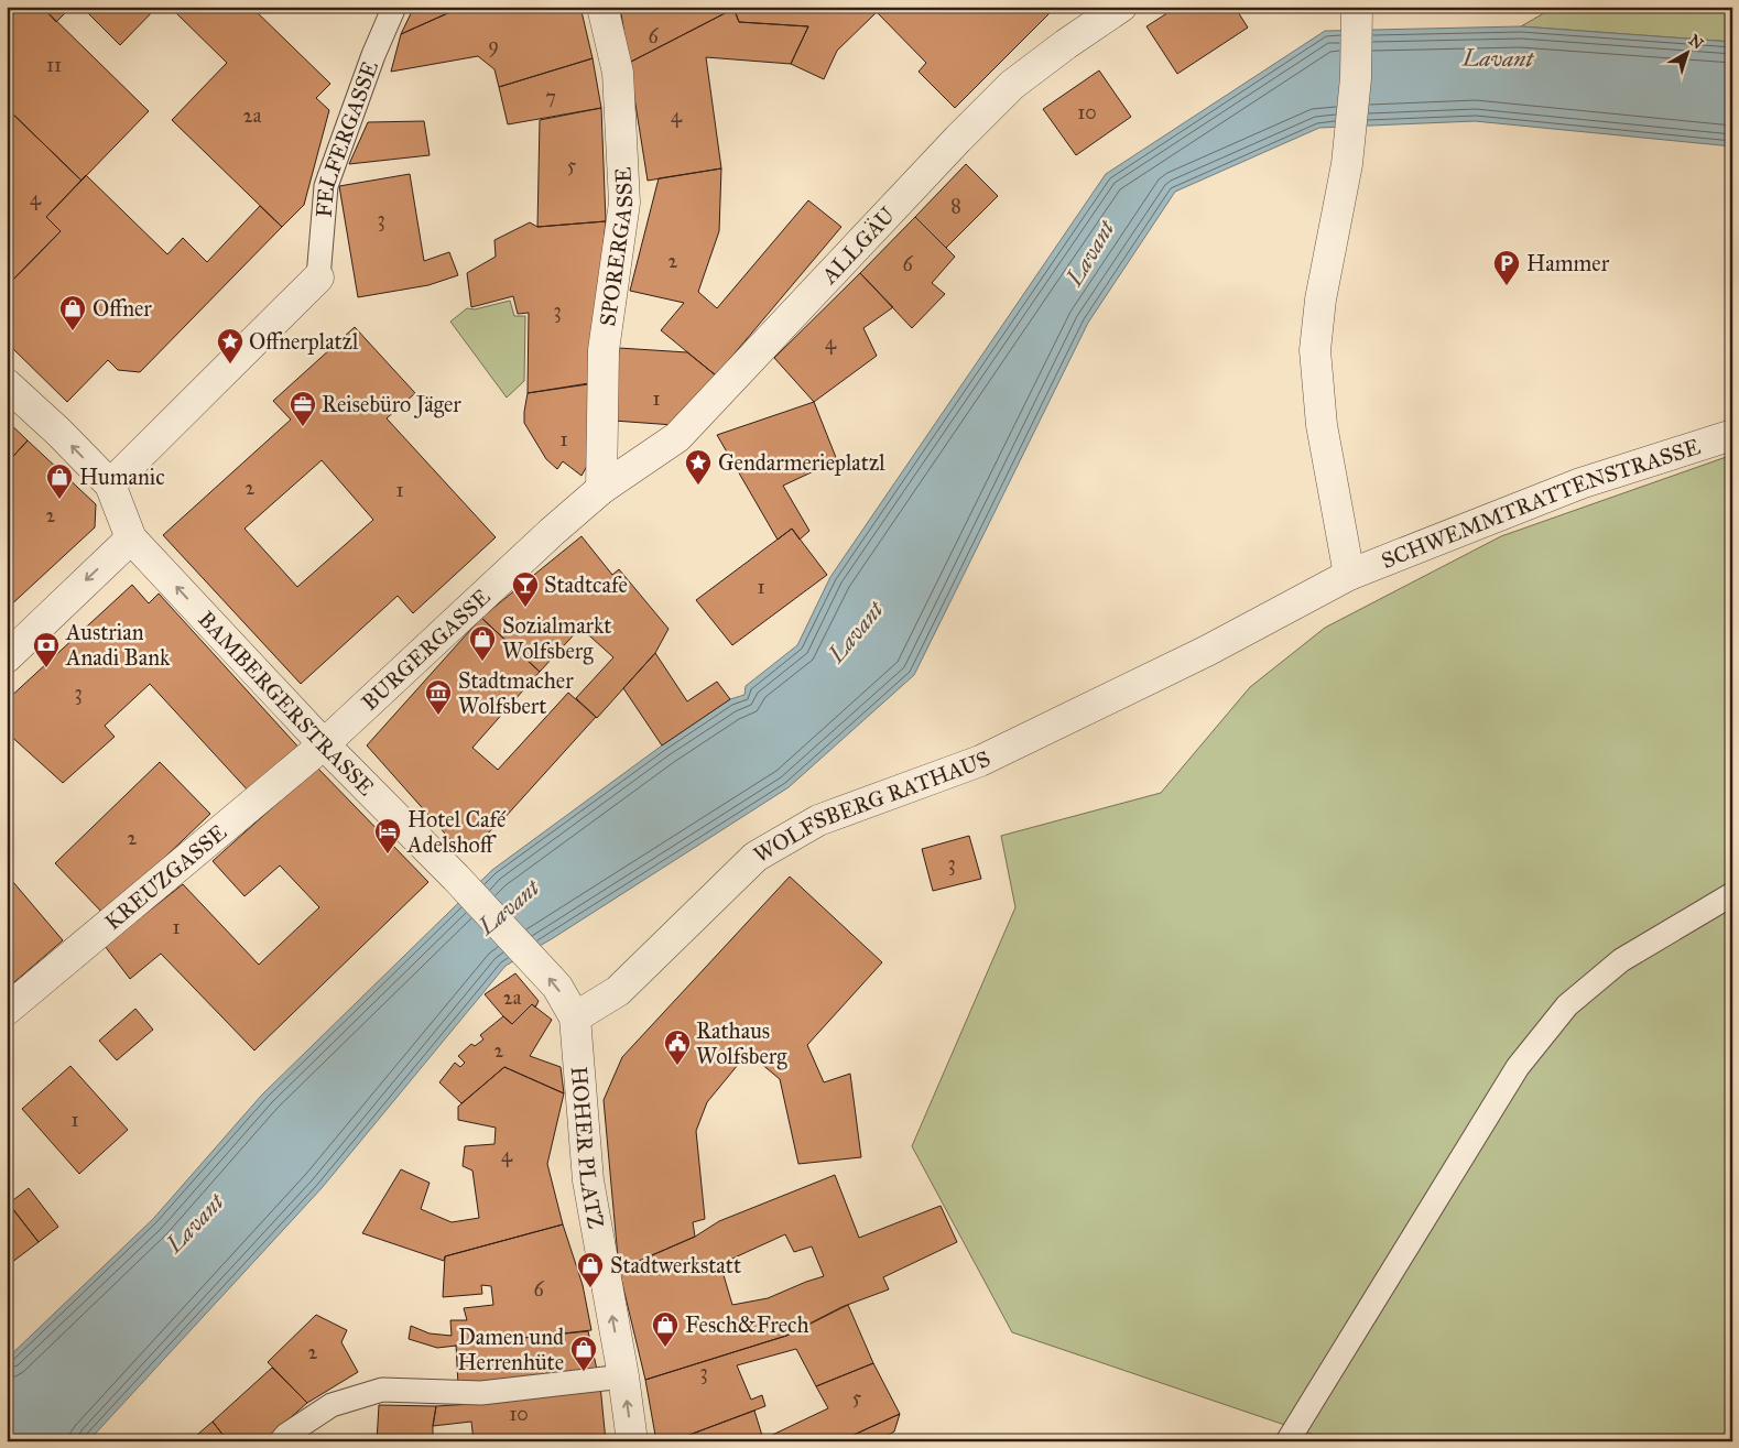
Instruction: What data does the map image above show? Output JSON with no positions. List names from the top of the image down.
{
  "streets": {
    "street": [
      "ALLGÄU",
      "SPORERGASSE",
      "SCHWEMMTRATTENSTRASSE",
      "BURGERGASSE",
      "BAMBERGERSTRASSE",
      "WOLFSBERG RATHAUS",
      "KREUZGASSE",
      "HOHER PLATZ"
    ],
    "lane": ["FELFERGASSE"]
  },
  "crossings": [
    ["ALLGÄU", "SPORERGASSE"],
    ["ALLGÄU", "BURGERGASSE"],
    ["SPORERGASSE", "BURGERGASSE"],
    ["SCHWEMMTRATTENSTRASSE", "WOLFSBERG RATHAUS"],
    ["BURGERGASSE", "BAMBERGERSTRASSE"],
    ["BURGERGASSE", "KREUZGASSE"],
    ["BAMBERGERSTRASSE", "WOLFSBERG RATHAUS"],
    ["BAMBERGERSTRASSE", "KREUZGASSE"],
    ["BAMBERGERSTRASSE", "HOHER PLATZ"],
    ["WOLFSBERG RATHAUS", "HOHER PLATZ"]
  ],
  "one_way": ["BAMBERGERSTRASSE", "HOHER PLATZ"],
  "water": ["Lavant"],
  "places": {
    "parking": ["Hammer"],
    "shop": [
      "Offner",
      "Humanic",
      "Sozialmarkt Wolfsberg",
      "Stadtwerkstatt",
      "Fesch&Frech",
      "Damen und Herrenhüte"
    ],
    "place": ["Offnerplatzl", "Gendarmerieplatzl"],
    "office": ["Reisebüro Jäger"],
    "bar": ["Stadtcafe"],
    "bank": ["Austrian Anadi Bank"],
    "museum": ["Stadtmacher Wolfsbert"],
    "hotel": ["Hotel Café Adelshoff"],
    "public building": ["Rathaus Wolfsberg"]
  },
  "house_numbers": [
    "6",
    "9",
    "11",
    "7",
    "10",
    "2a",
    "4",
    "5",
    "4",
    "8",
    "3",
    "2",
    "6",
    "3",
    "4",
    "1",
    "1",
    "2",
    "1",
    "2",
    "1",
    "3",
    "2",
    "3",
    "1",
    "2a",
    "2",
    "1",
    "4",
    "6",
    "2",
    "3",
    "5",
    "10"
  ],
  "north": "top right"
}
